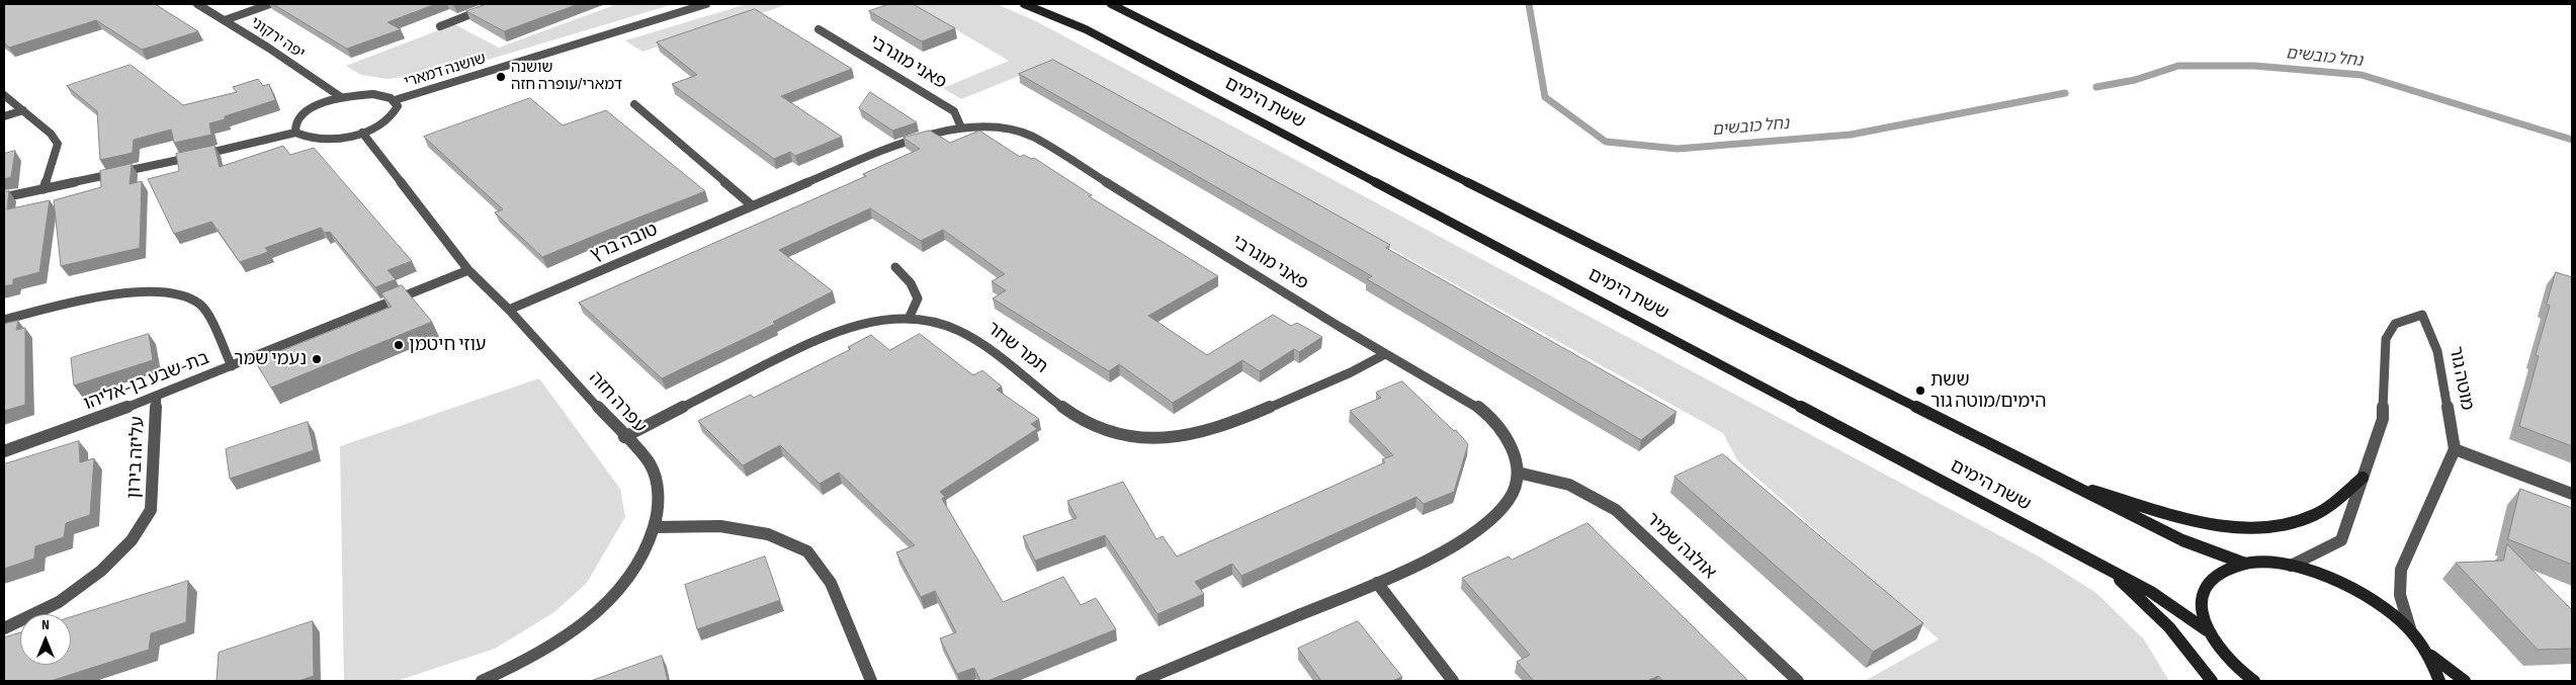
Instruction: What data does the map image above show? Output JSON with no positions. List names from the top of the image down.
{
  "streets": {
    "main road": ["ששת הימים"],
    "street": [
      "יפה ירקוני",
      "פאני מוגרבי",
      "שושנה דמארי",
      "טובה ברץ",
      "תמר שחר",
      "מוטה גור",
      "בת-שבע בן-אליהו",
      "עפרה חזה",
      "עליזה בירון",
      "אולגה שמיר"
    ]
  },
  "crossings": [
    ["פאני מוגרבי", "טובה ברץ"],
    ["פאני מוגרבי", "תמר שחר"],
    ["פאני מוגרבי", "אולגה שמיר"],
    ["טובה ברץ", "עפרה חזה"],
    ["תמר שחר", "עפרה חזה"],
    ["בת-שבע בן-אליהו", "עפרה חזה"],
    ["בת-שבע בן-אליהו", "עליזה בירון"]
  ],
  "water": ["נחל כובשים"],
  "places": [
    "שושנה דמארי/עופרה חזה",
    "עוזי חיטמן",
    "נעמי שמר",
    "ששת הימים/מוטה גור"
  ],
  "north": "top"
}
